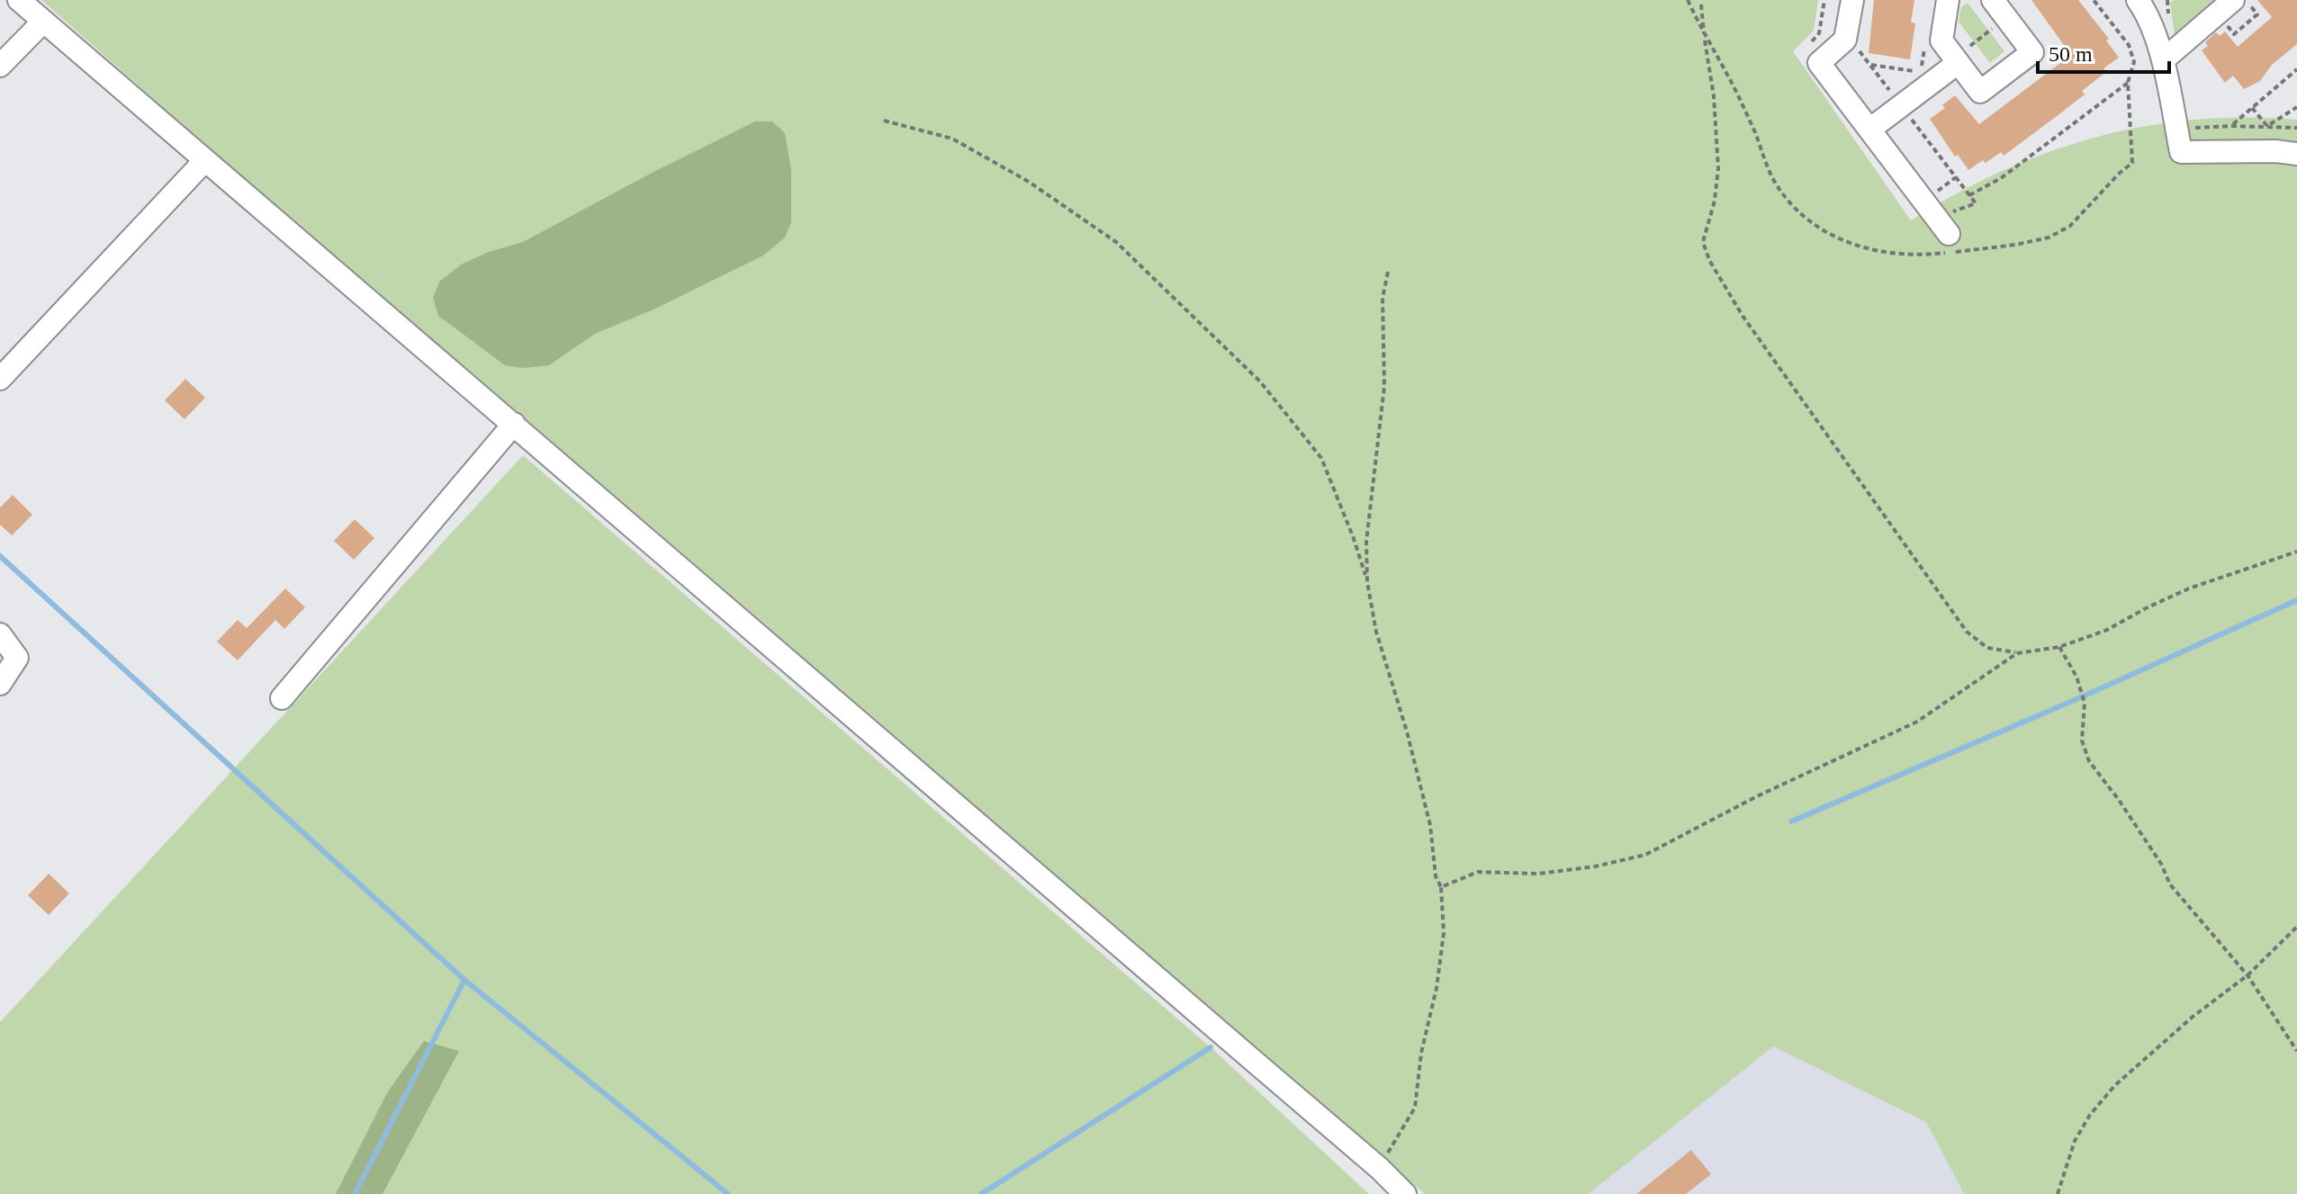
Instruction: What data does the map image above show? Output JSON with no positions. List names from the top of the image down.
{
  "scale_bar": "50 m"
}
